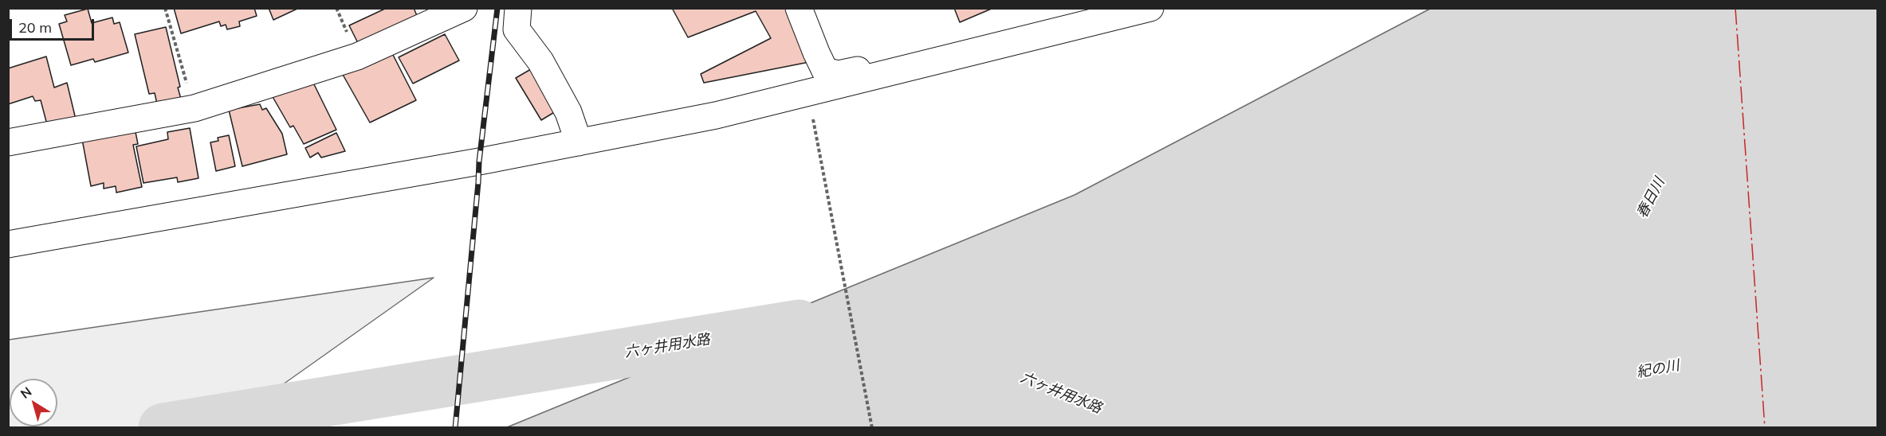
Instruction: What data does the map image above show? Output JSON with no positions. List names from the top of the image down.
{
  "water": ["春日川", "六ヶ井用水路", "紀の川"],
  "scale_bar": "20 m",
  "north": "top left"
}
